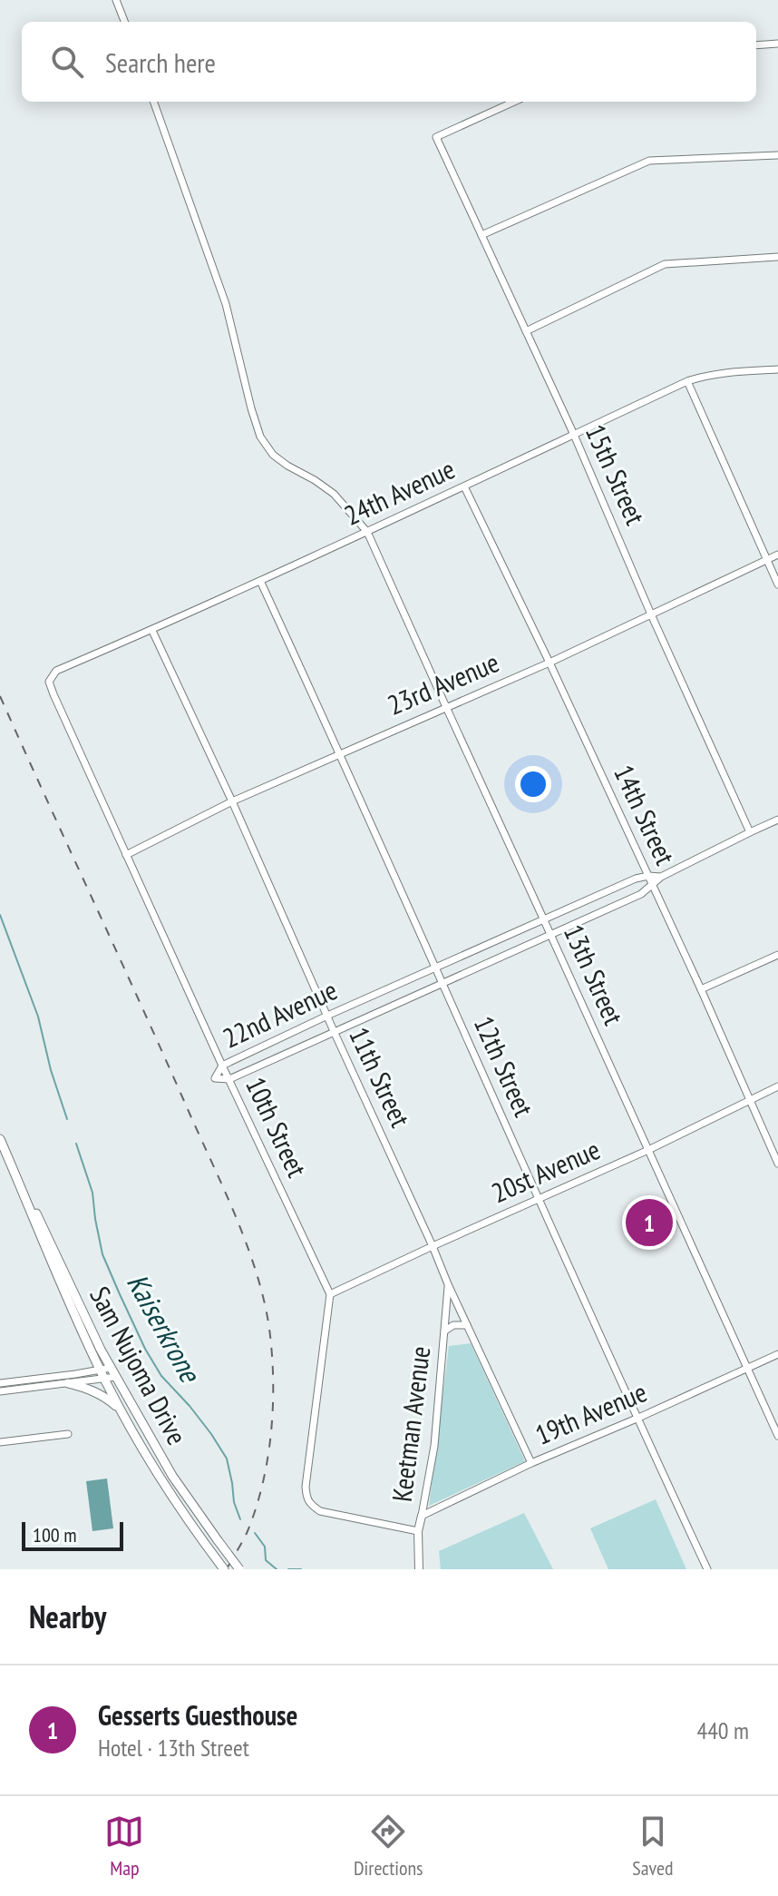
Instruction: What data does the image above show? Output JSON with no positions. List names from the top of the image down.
{
  "streets": {
    "main road": ["Sam Nujoma Drive"],
    "street": [
      "15th Street",
      "24th Avenue",
      "23rd Avenue",
      "14th Street",
      "13th Street",
      "22nd Avenue",
      "12th Street",
      "11th Street",
      "10th Street",
      "20st Avenue",
      "19th Avenue",
      "Keetman Avenue"
    ]
  },
  "crossings": [
    ["15th Street", "24th Avenue"],
    ["15th Street", "23rd Avenue"],
    ["15th Street", "22nd Avenue"],
    ["24th Avenue", "14th Street"],
    ["24th Avenue", "13th Street"],
    ["24th Avenue", "12th Street"],
    ["24th Avenue", "11th Street"],
    ["24th Avenue", "10th Street"],
    ["23rd Avenue", "14th Street"],
    ["23rd Avenue", "13th Street"],
    ["23rd Avenue", "12th Street"],
    ["23rd Avenue", "11th Street"],
    ["23rd Avenue", "10th Street"],
    ["14th Street", "22nd Avenue"],
    ["14th Street", "20st Avenue"],
    ["13th Street", "22nd Avenue"],
    ["13th Street", "20st Avenue"],
    ["13th Street", "19th Avenue"],
    ["22nd Avenue", "12th Street"],
    ["22nd Avenue", "11th Street"],
    ["22nd Avenue", "10th Street"],
    ["12th Street", "20st Avenue"],
    ["12th Street", "19th Avenue"],
    ["11th Street", "20st Avenue"],
    ["11th Street", "19th Avenue"],
    ["11th Street", "Keetman Avenue"],
    ["10th Street", "20st Avenue"],
    ["19th Avenue", "Keetman Avenue"]
  ],
  "water": ["Kaiserkrone"],
  "scale_bar": "100 m",
  "page": {
    "search": "Search here",
    "pins": "1",
    "scale": "100 m",
    "heading": "Nearby",
    "list": [
      {
        "mark": "1",
        "name": "Gesserts Guesthouse",
        "note": "Hotel · 13th Street",
        "value": "440 m"
      }
    ],
    "nav": ["Map", "Directions", "Saved"]
  }
}
